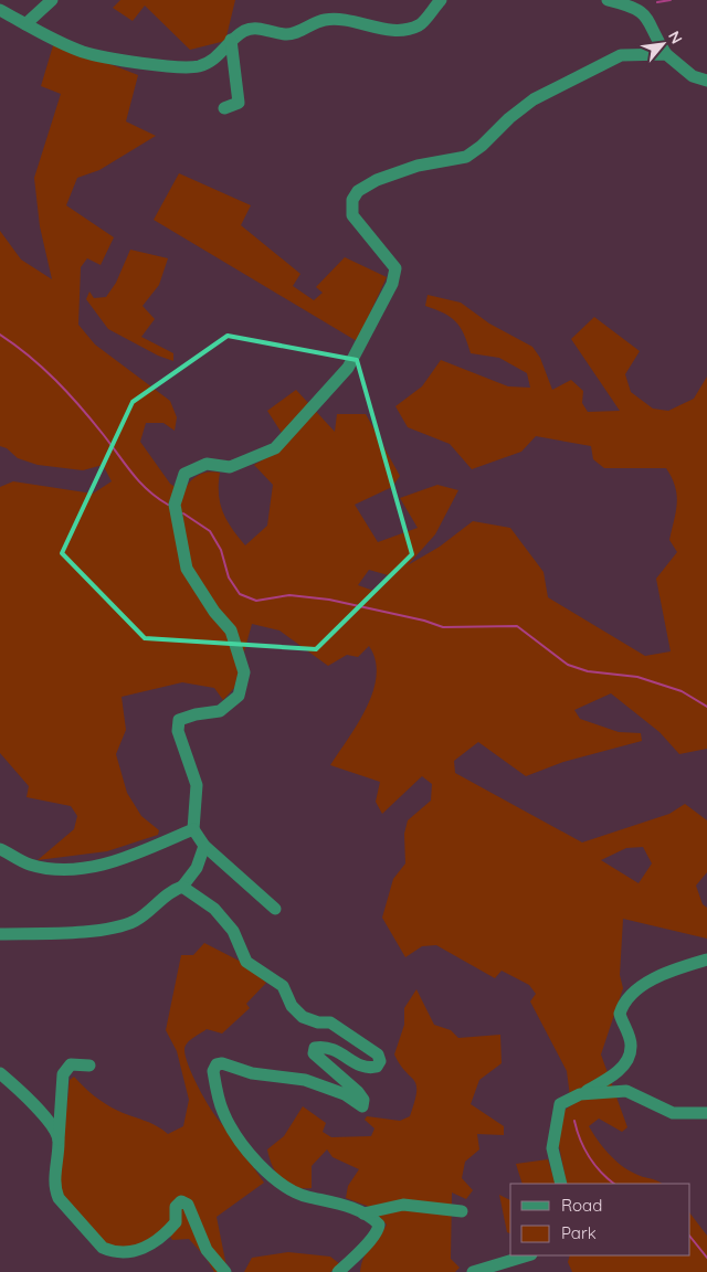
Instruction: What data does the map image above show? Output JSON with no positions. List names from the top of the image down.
{
  "legend": ["Road", "Park"],
  "north": "top right"
}
